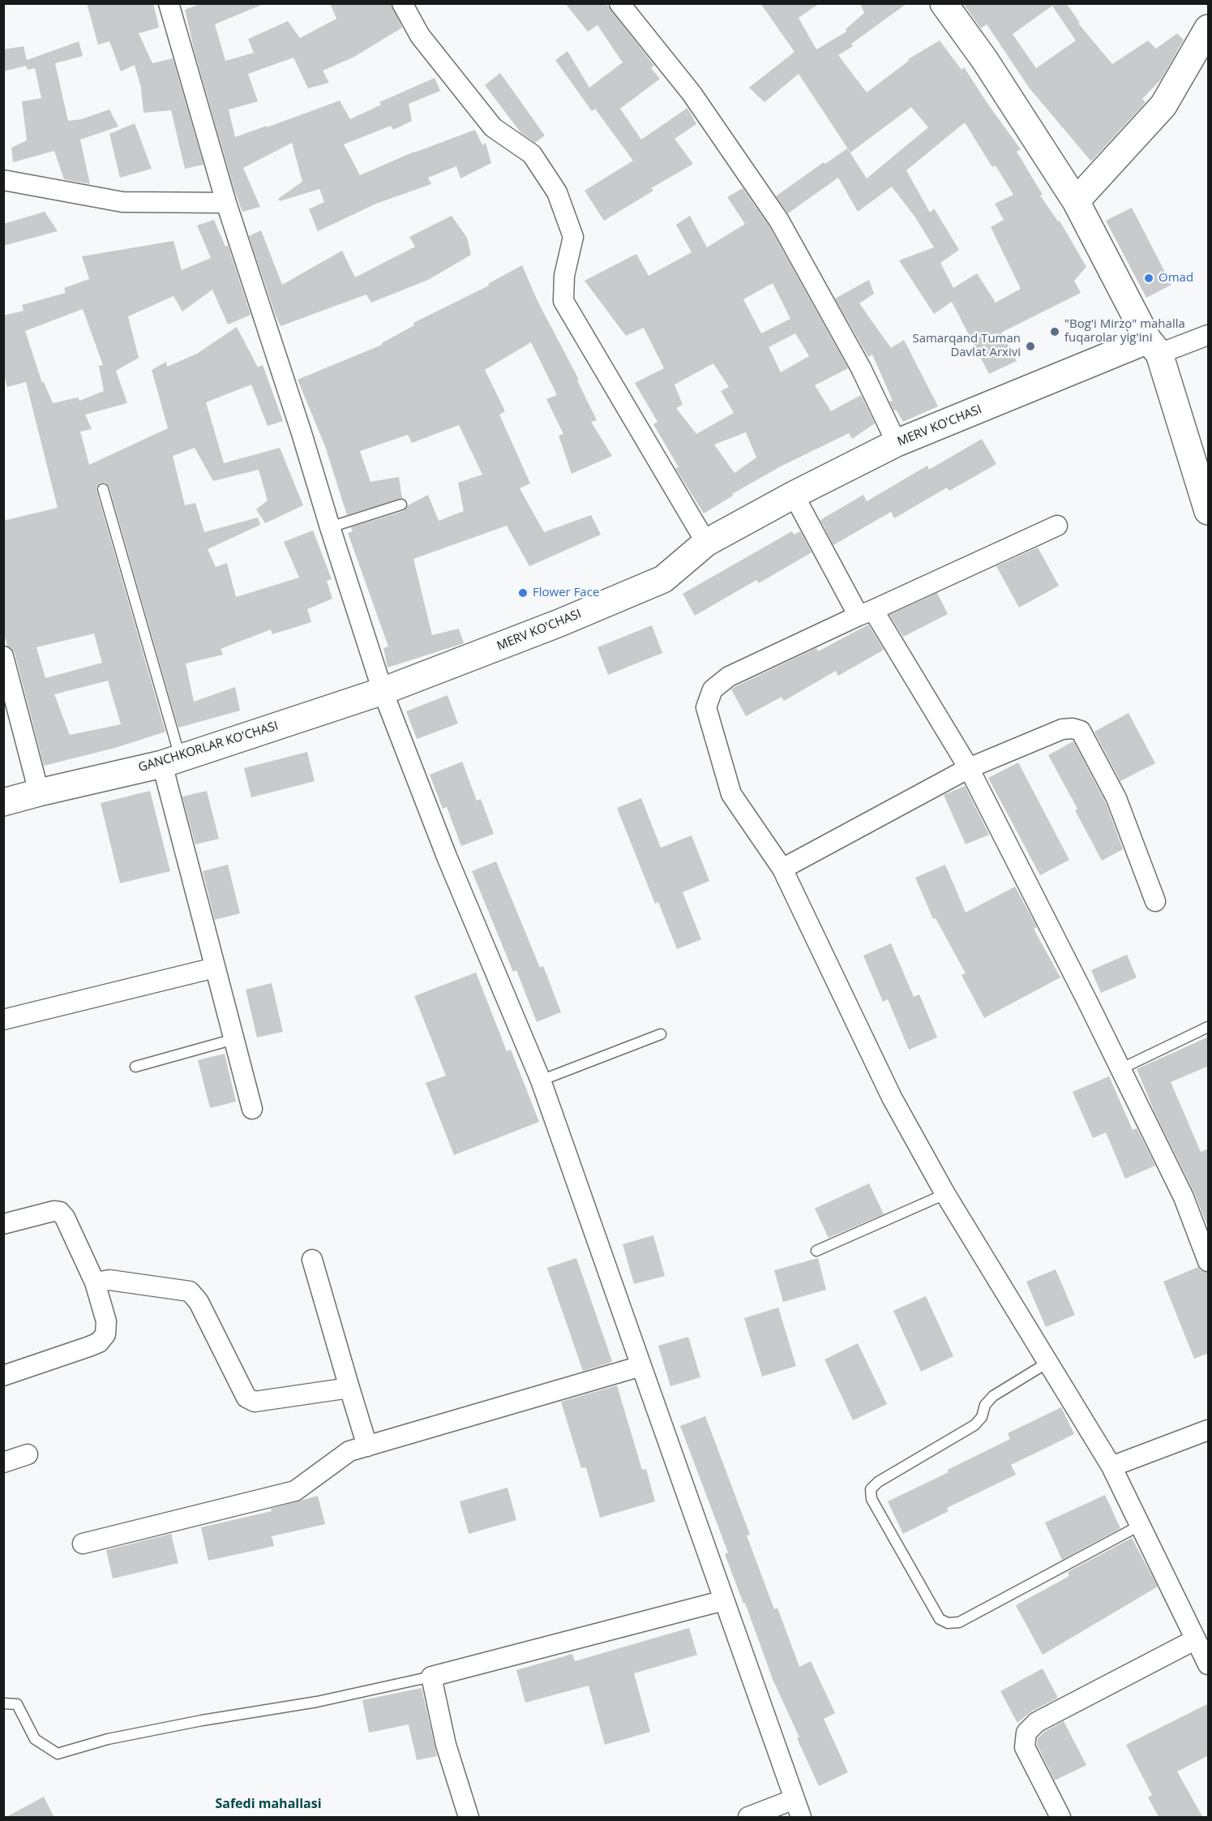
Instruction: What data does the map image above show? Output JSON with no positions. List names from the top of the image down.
{
  "streets": {
    "street": ["MERV KO'CHASI", "GANCHKORLAR KO'CHASI"]
  },
  "crossings": [
    ["MERV KO'CHASI", "GANCHKORLAR KO'CHASI"]
  ],
  "districts": ["Safedi mahallasi"],
  "places": [
    "Omad",
    "\"Bog'i Mirzo\" mahalla fuqarolar yig'ini",
    "Samarqand Tuman Davlat Arxivi",
    "Flower Face"
  ]
}
